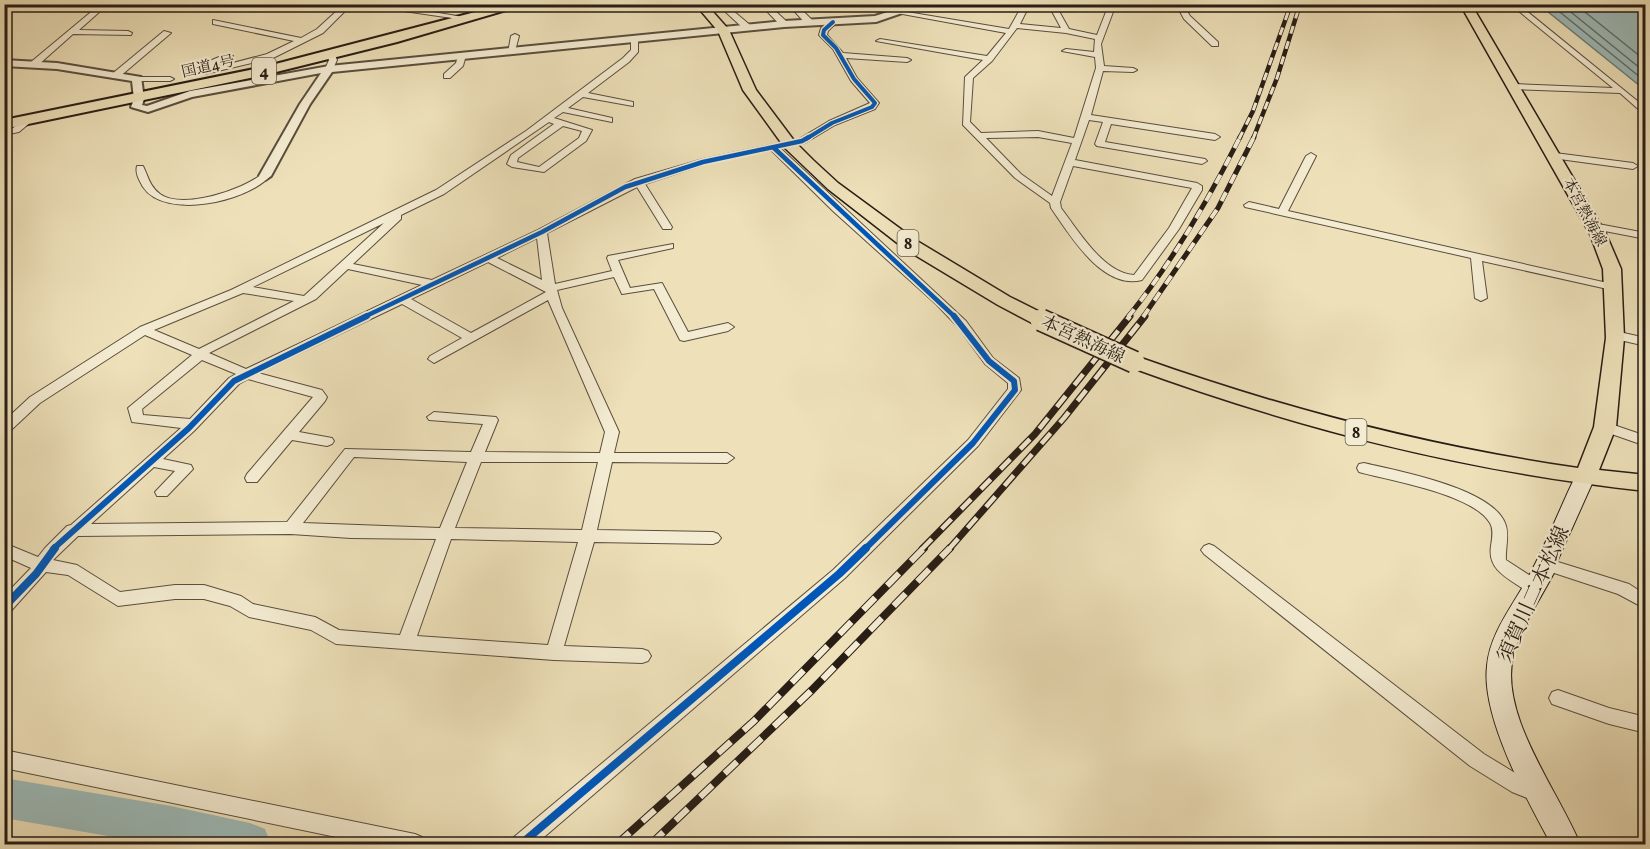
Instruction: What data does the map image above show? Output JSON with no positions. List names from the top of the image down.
{
  "streets": {
    "highway": ["国道4号", "4"],
    "main road": ["本宮熱海線", "8", "須賀川二本松線"]
  },
  "crossings": [
    ["本宮熱海線", "須賀川二本松線"]
  ]
}
